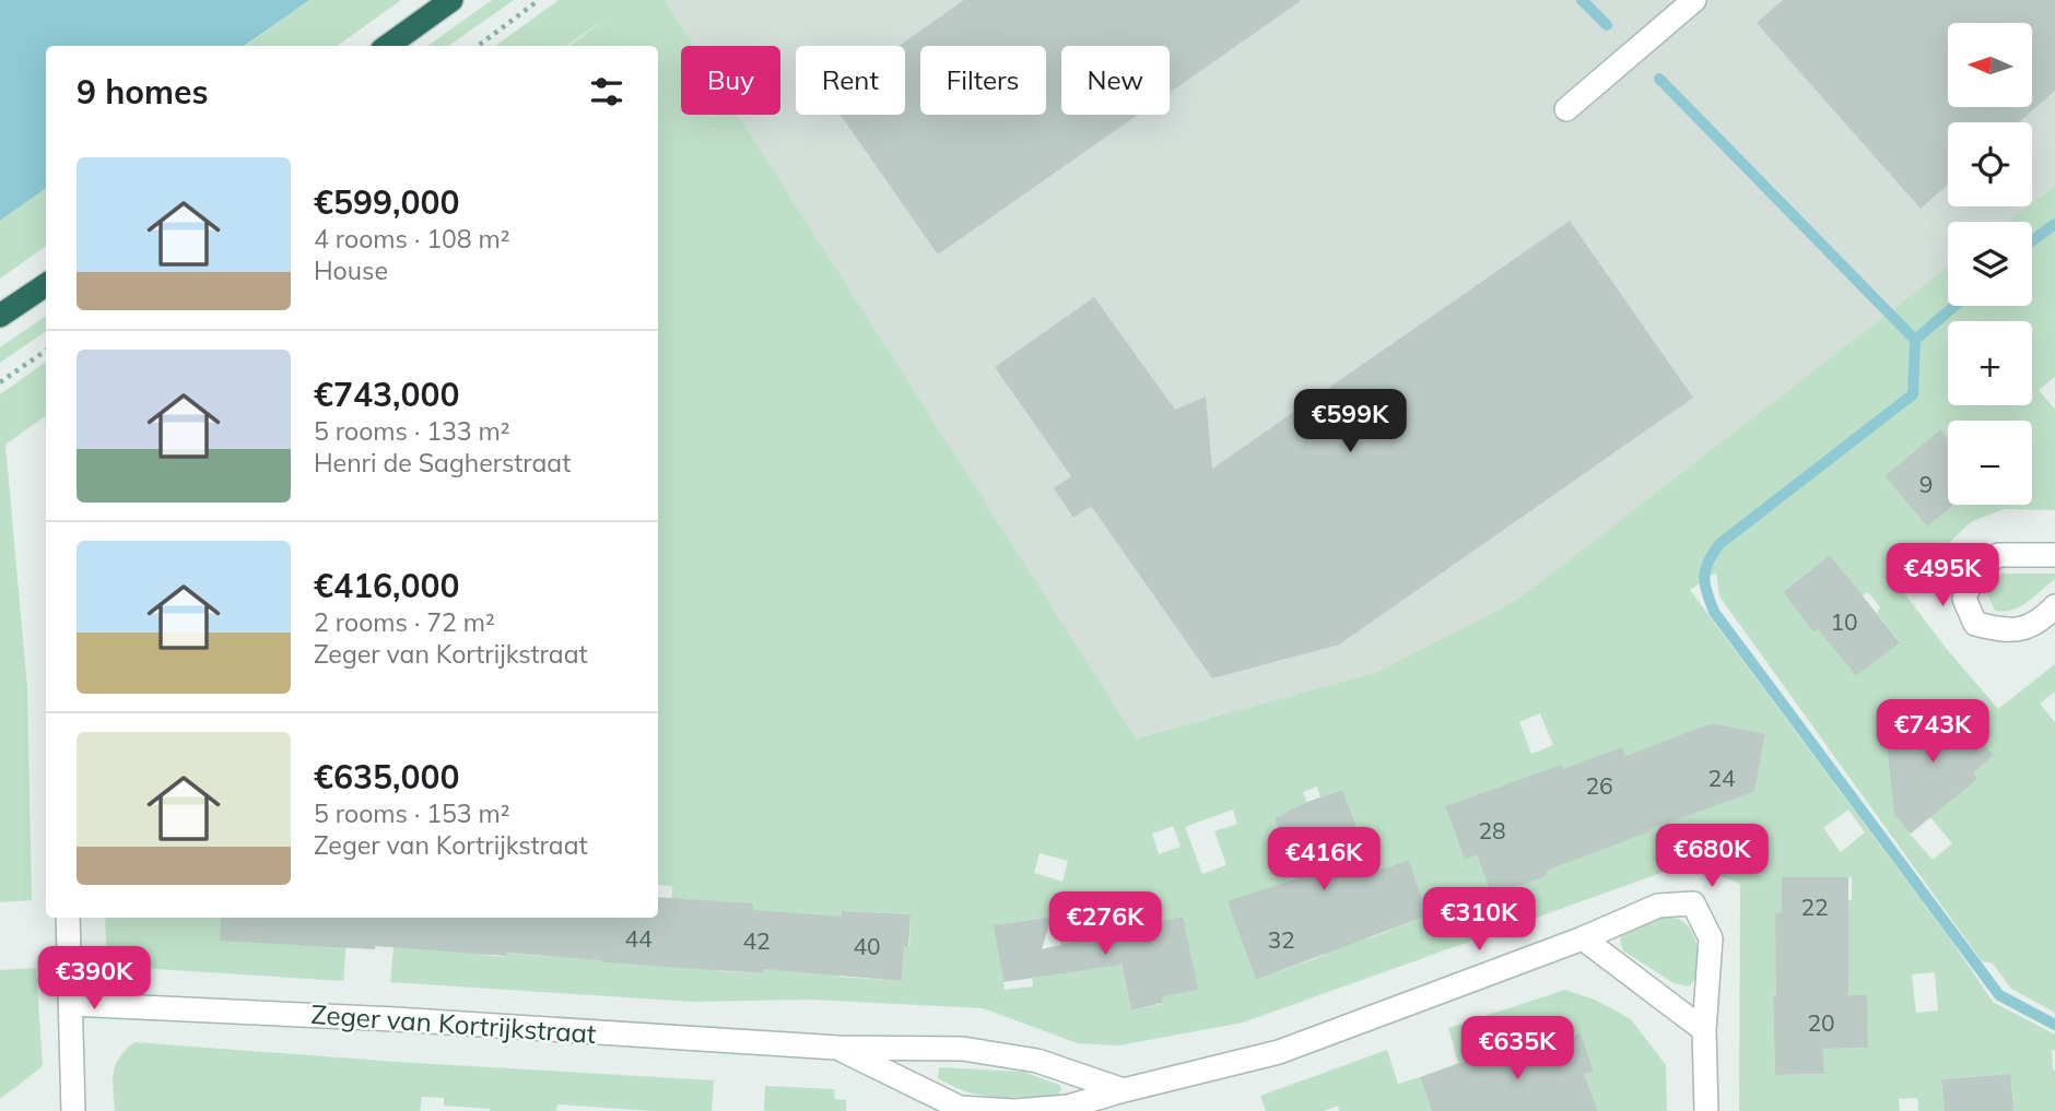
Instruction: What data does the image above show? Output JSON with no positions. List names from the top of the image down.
{
  "streets": {
    "street": ["Zeger van Kortrijkstraat"]
  },
  "house_numbers": [
    "9",
    "10",
    "24",
    "26",
    "28",
    "22",
    "44",
    "32",
    "42",
    "40",
    "20"
  ],
  "north": "left",
  "page": {
    "map_buttons": ["+", "−"],
    "chip": [
      "Buy",
      "Rent",
      "Filters",
      "New"
    ],
    "heading": "9 homes",
    "list": [
      {
        "name": "€599,000",
        "note": "4 rooms · 108 m² · House"
      },
      {
        "name": "€743,000",
        "note": "5 rooms · 133 m² · Henri de Sagherstraat"
      },
      {
        "name": "€416,000",
        "note": "2 rooms · 72 m² · Zeger van Kortrijkstraat"
      },
      {
        "name": "€635,000",
        "note": "5 rooms · 153 m² · Zeger van Kortrijkstraat"
      }
    ],
    "price": [
      "€599K",
      "€495K",
      "€743K",
      "€680K",
      "€416K",
      "€310K",
      "€276K",
      "€390K",
      "€635K"
    ]
  }
}
